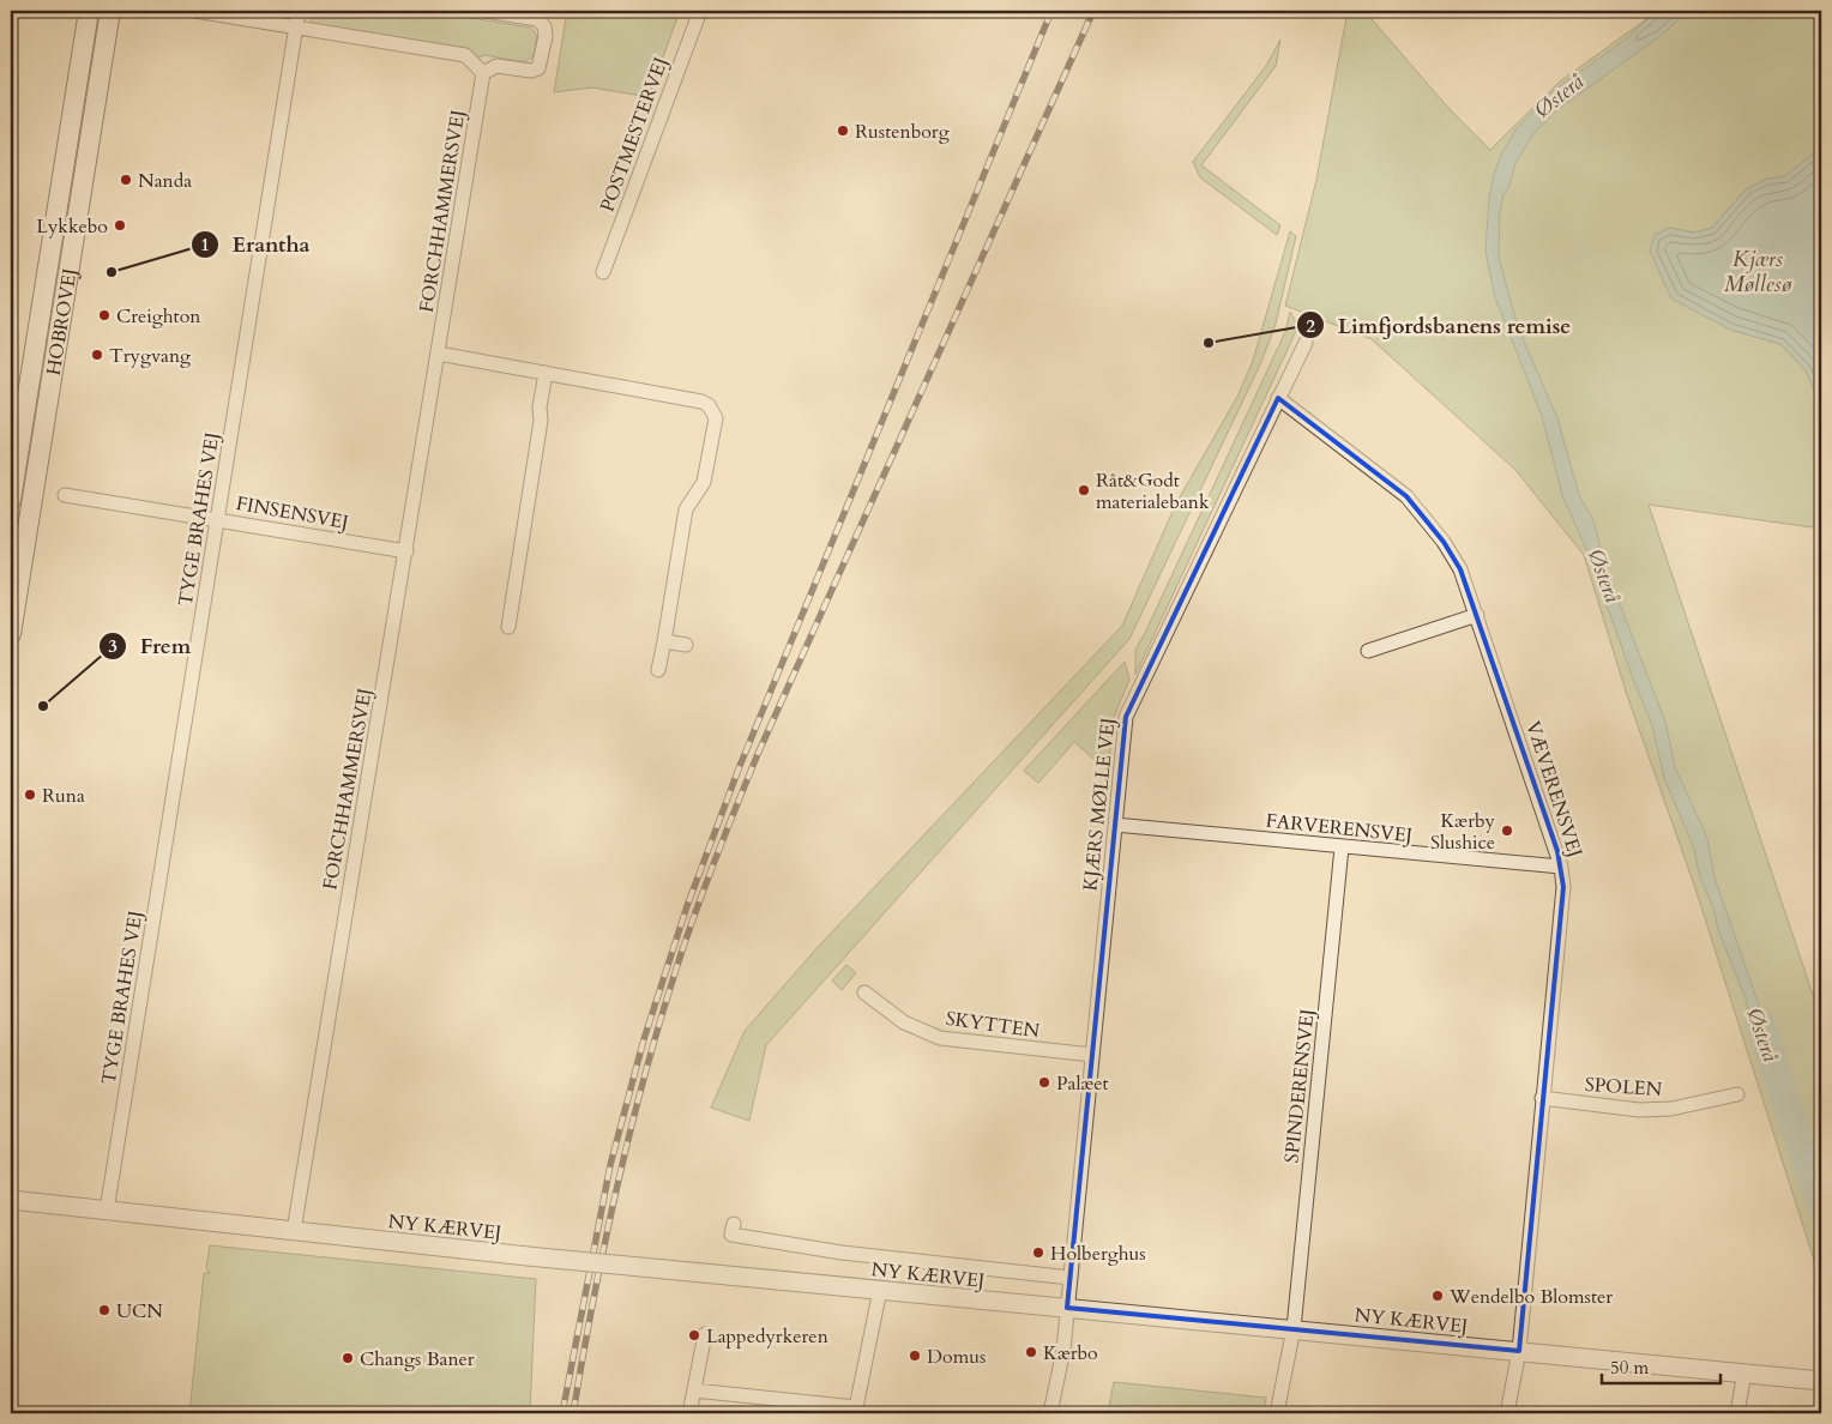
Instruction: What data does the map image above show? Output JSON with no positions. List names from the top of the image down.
{
  "streets": {
    "main road": ["HOBROVEJ"],
    "street": [
      "POSTMESTERVEJ",
      "FORCHHAMMERSVEJ",
      "FINSENSVEJ",
      "TYGE BRAHES VEJ",
      "VÆVERENSVEJ",
      "KJÆRS MØLLE VEJ",
      "FARVERENSVEJ",
      "SKYTTEN",
      "SPINDERENSVEJ",
      "SPOLEN",
      "NY KÆRVEJ"
    ]
  },
  "crossings": [
    ["FORCHHAMMERSVEJ", "FINSENSVEJ"],
    ["FORCHHAMMERSVEJ", "NY KÆRVEJ"],
    ["FINSENSVEJ", "TYGE BRAHES VEJ"],
    ["TYGE BRAHES VEJ", "NY KÆRVEJ"],
    ["VÆVERENSVEJ", "KJÆRS MØLLE VEJ"],
    ["VÆVERENSVEJ", "FARVERENSVEJ"],
    ["VÆVERENSVEJ", "SPOLEN"],
    ["VÆVERENSVEJ", "NY KÆRVEJ"],
    ["KJÆRS MØLLE VEJ", "FARVERENSVEJ"],
    ["KJÆRS MØLLE VEJ", "SKYTTEN"],
    ["KJÆRS MØLLE VEJ", "NY KÆRVEJ"],
    ["FARVERENSVEJ", "SPINDERENSVEJ"],
    ["SPINDERENSVEJ", "NY KÆRVEJ"]
  ],
  "water": ["Østerå", "Kjærs Møllesø"],
  "places": [
    "Rustenborg",
    "Nanda",
    "Lykkebo",
    "Erantha",
    "Creighton",
    "Limfjordsbanens remise",
    "Trygvang",
    "Råt&Godt materialebank",
    "Frem",
    "Runa",
    "Kærby Slushice",
    "Palæet",
    "Holberghus",
    "Wendelbo Blomster",
    "UCN",
    "Lappedyrkeren",
    "Kærbo",
    "Domus",
    "Changs Baner"
  ],
  "scale_bar": "50 m"
}
